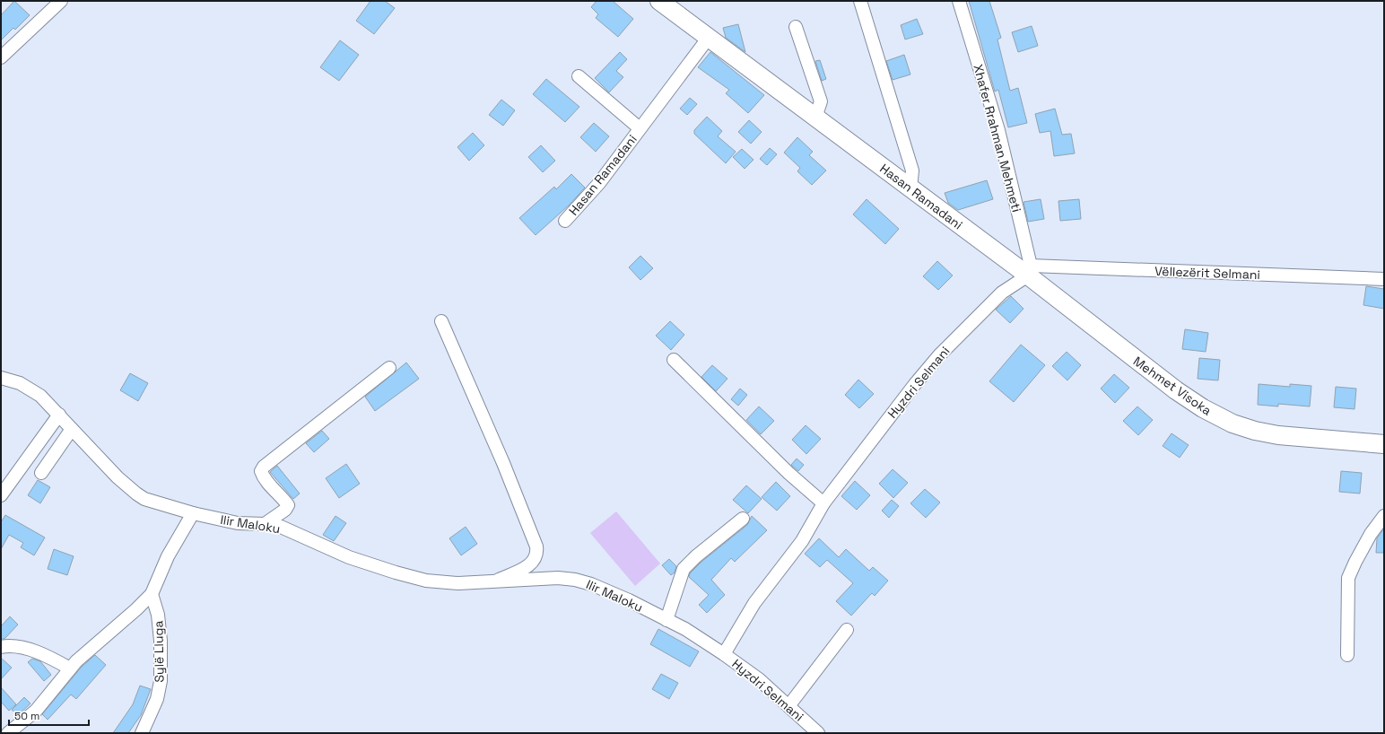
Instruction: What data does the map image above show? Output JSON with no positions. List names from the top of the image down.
{
  "streets": {
    "main road": ["Hasan Ramadani", "Mehmet Visoka"],
    "street": [
      "Xhafer Rrahman Mehmeti",
      "Vëllezërit Selmani",
      "Hyzdri Selmani",
      "Ilir Maloku",
      "Sylë Lluga"
    ]
  },
  "crossings": [
    ["Xhafer Rrahman Mehmeti", "Hasan Ramadani"],
    ["Xhafer Rrahman Mehmeti", "Vëllezërit Selmani"],
    ["Xhafer Rrahman Mehmeti", "Hyzdri Selmani"],
    ["Xhafer Rrahman Mehmeti", "Mehmet Visoka"],
    ["Hasan Ramadani", "Vëllezërit Selmani"],
    ["Hasan Ramadani", "Hyzdri Selmani"],
    ["Hasan Ramadani", "Mehmet Visoka"],
    ["Vëllezërit Selmani", "Hyzdri Selmani"],
    ["Vëllezërit Selmani", "Mehmet Visoka"],
    ["Hyzdri Selmani", "Mehmet Visoka"],
    ["Hyzdri Selmani", "Ilir Maloku"]
  ],
  "scale_bar": "50 m"
}
